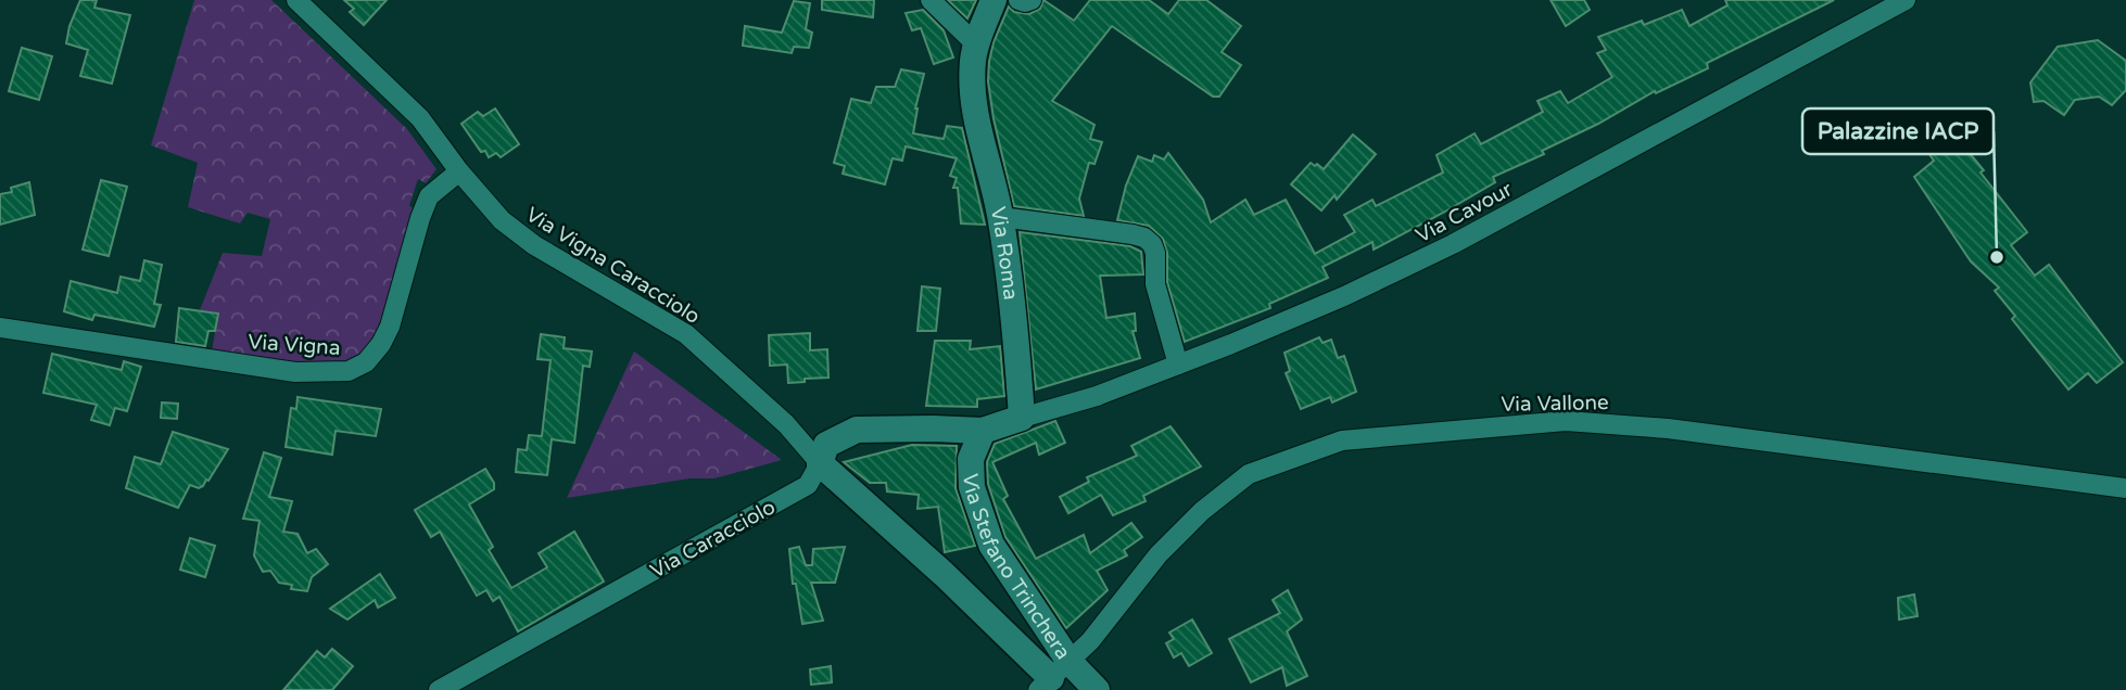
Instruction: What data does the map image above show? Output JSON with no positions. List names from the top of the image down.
{
  "streets": {
    "street": [
      "Via Cavour",
      "Via Roma",
      "Via Vigna Caracciolo",
      "Via Vigna",
      "Via Vallone",
      "Via Caracciolo",
      "Via Stefano Trinchera"
    ]
  },
  "crossings": [
    ["Via Cavour", "Via Roma"],
    ["Via Vigna Caracciolo", "Via Vigna"],
    ["Via Vigna Caracciolo", "Via Caracciolo"],
    ["Via Vallone", "Via Stefano Trinchera"],
    ["Via Caracciolo", "Via Stefano Trinchera"]
  ],
  "places": ["Palazzine IACP"]
}
